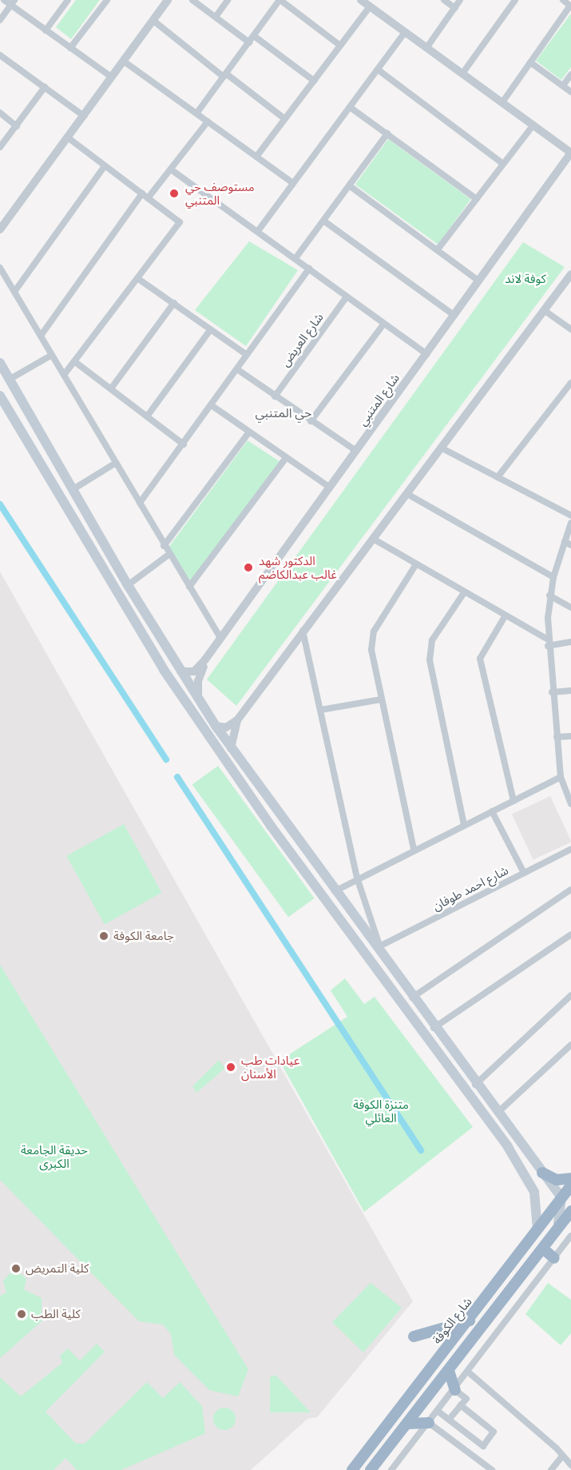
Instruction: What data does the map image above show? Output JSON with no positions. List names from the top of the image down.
{
  "streets": {
    "highway": ["شارع الكوفة"],
    "street": ["شارع العريض", "شارع المتنبي", "شارع احمد طوفان"]
  },
  "districts": ["حي المتنبي"],
  "parks": ["كوفة لاند", "متنزة الكوفة العائلي", "حديقة الجامعة الكبرى"],
  "places": [
    "مستوصف حي المتنبي",
    "الدكتور شهد غالب عبدالكاضم",
    "جامعة الكوفة",
    "عيادات طب الأسنان",
    "كلية التمريض",
    "كلية الطب"
  ]
}
